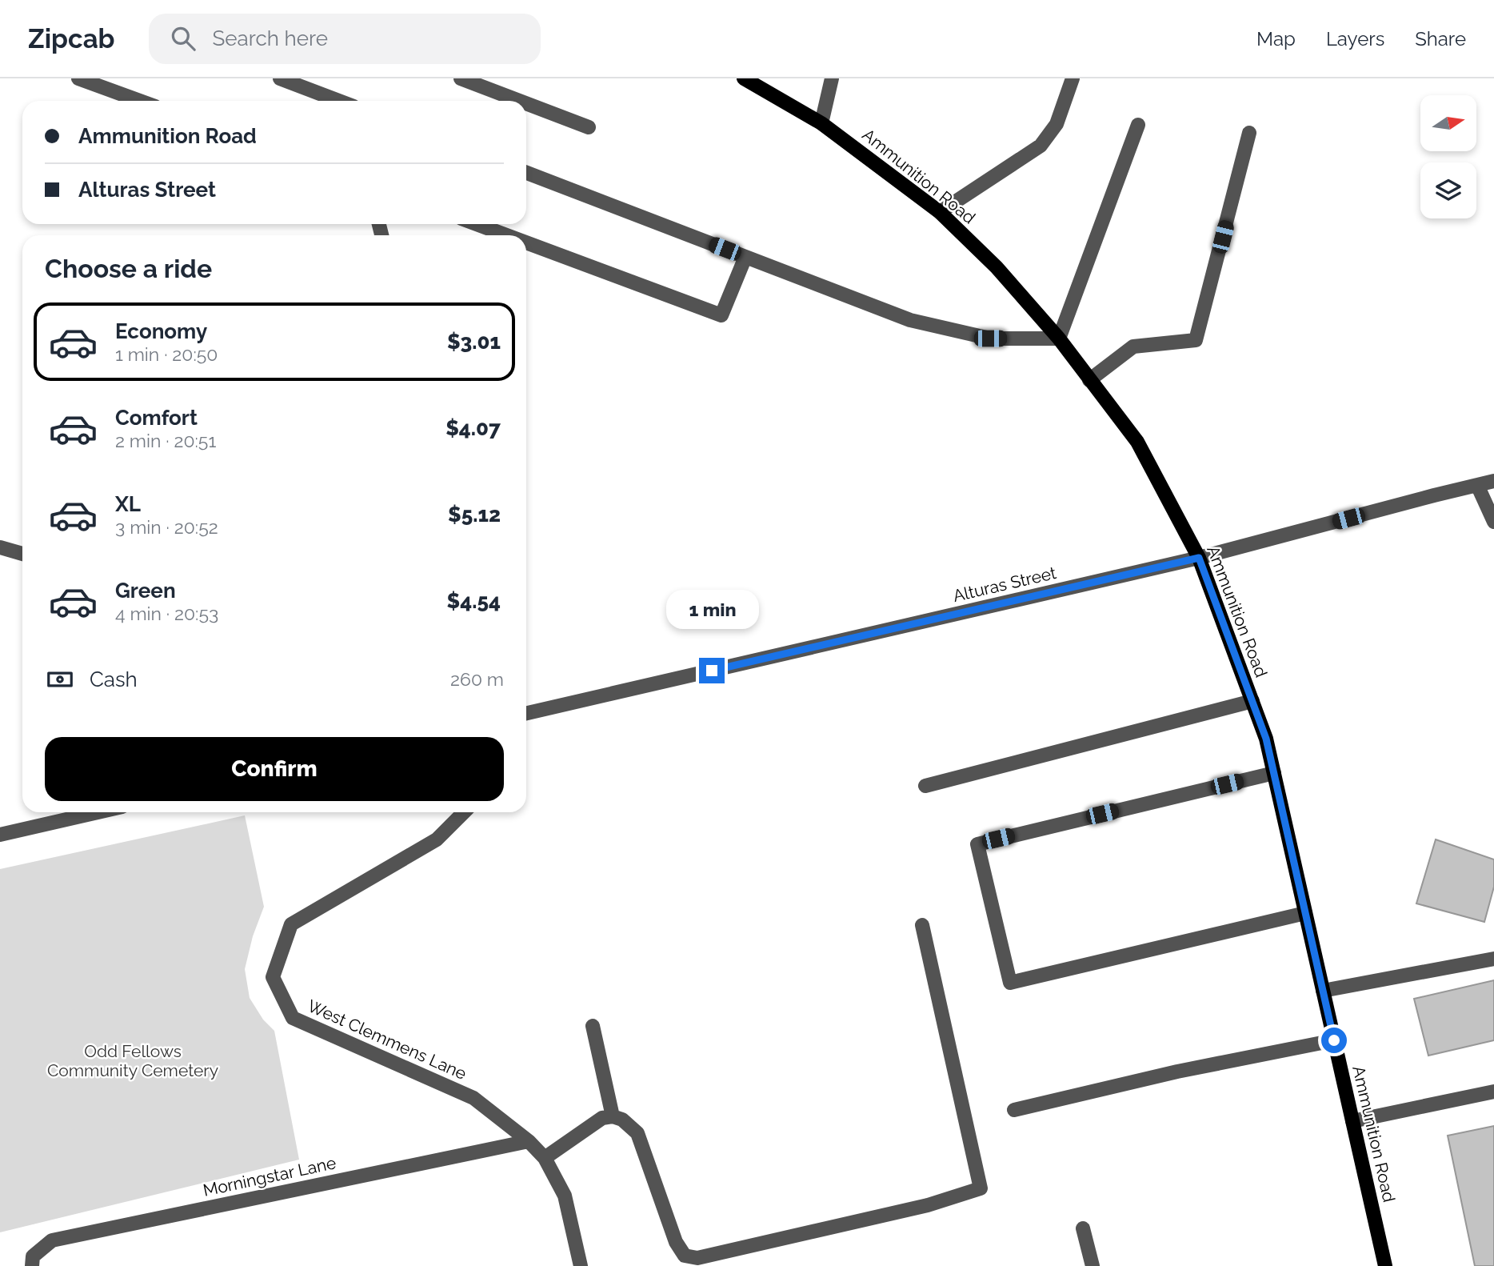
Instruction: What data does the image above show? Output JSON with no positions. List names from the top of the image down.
{
  "streets": {
    "main road": ["Ammunition Road"],
    "street": ["Alturas Street", "West Clemmens Lane", "Morningstar Lane"]
  },
  "crossings": [
    ["Ammunition Road", "Alturas Street"],
    ["West Clemmens Lane", "Morningstar Lane"]
  ],
  "parks": ["Odd Fellows Community Cemetery"],
  "north": "right",
  "page": {
    "header": "Zipcab",
    "search": "Search here",
    "nav": ["Map", "Layers", "Share"],
    "banner": ["Ammunition Road", "Alturas Street"],
    "heading": "Choose a ride",
    "list": [
      {
        "name": "Economy",
        "note": "1 min · 20:50",
        "value": "$3.01"
      },
      {
        "name": "Comfort",
        "note": "2 min · 20:51",
        "value": "$4.07"
      },
      {
        "name": "XL",
        "note": "3 min · 20:52",
        "value": "$5.12"
      },
      {
        "name": "Green",
        "note": "4 min · 20:53",
        "value": "$4.54"
      }
    ],
    "bubble": "1 min",
    "pay": ["Cash", "260 m"],
    "buttons": "Confirm"
  }
}
